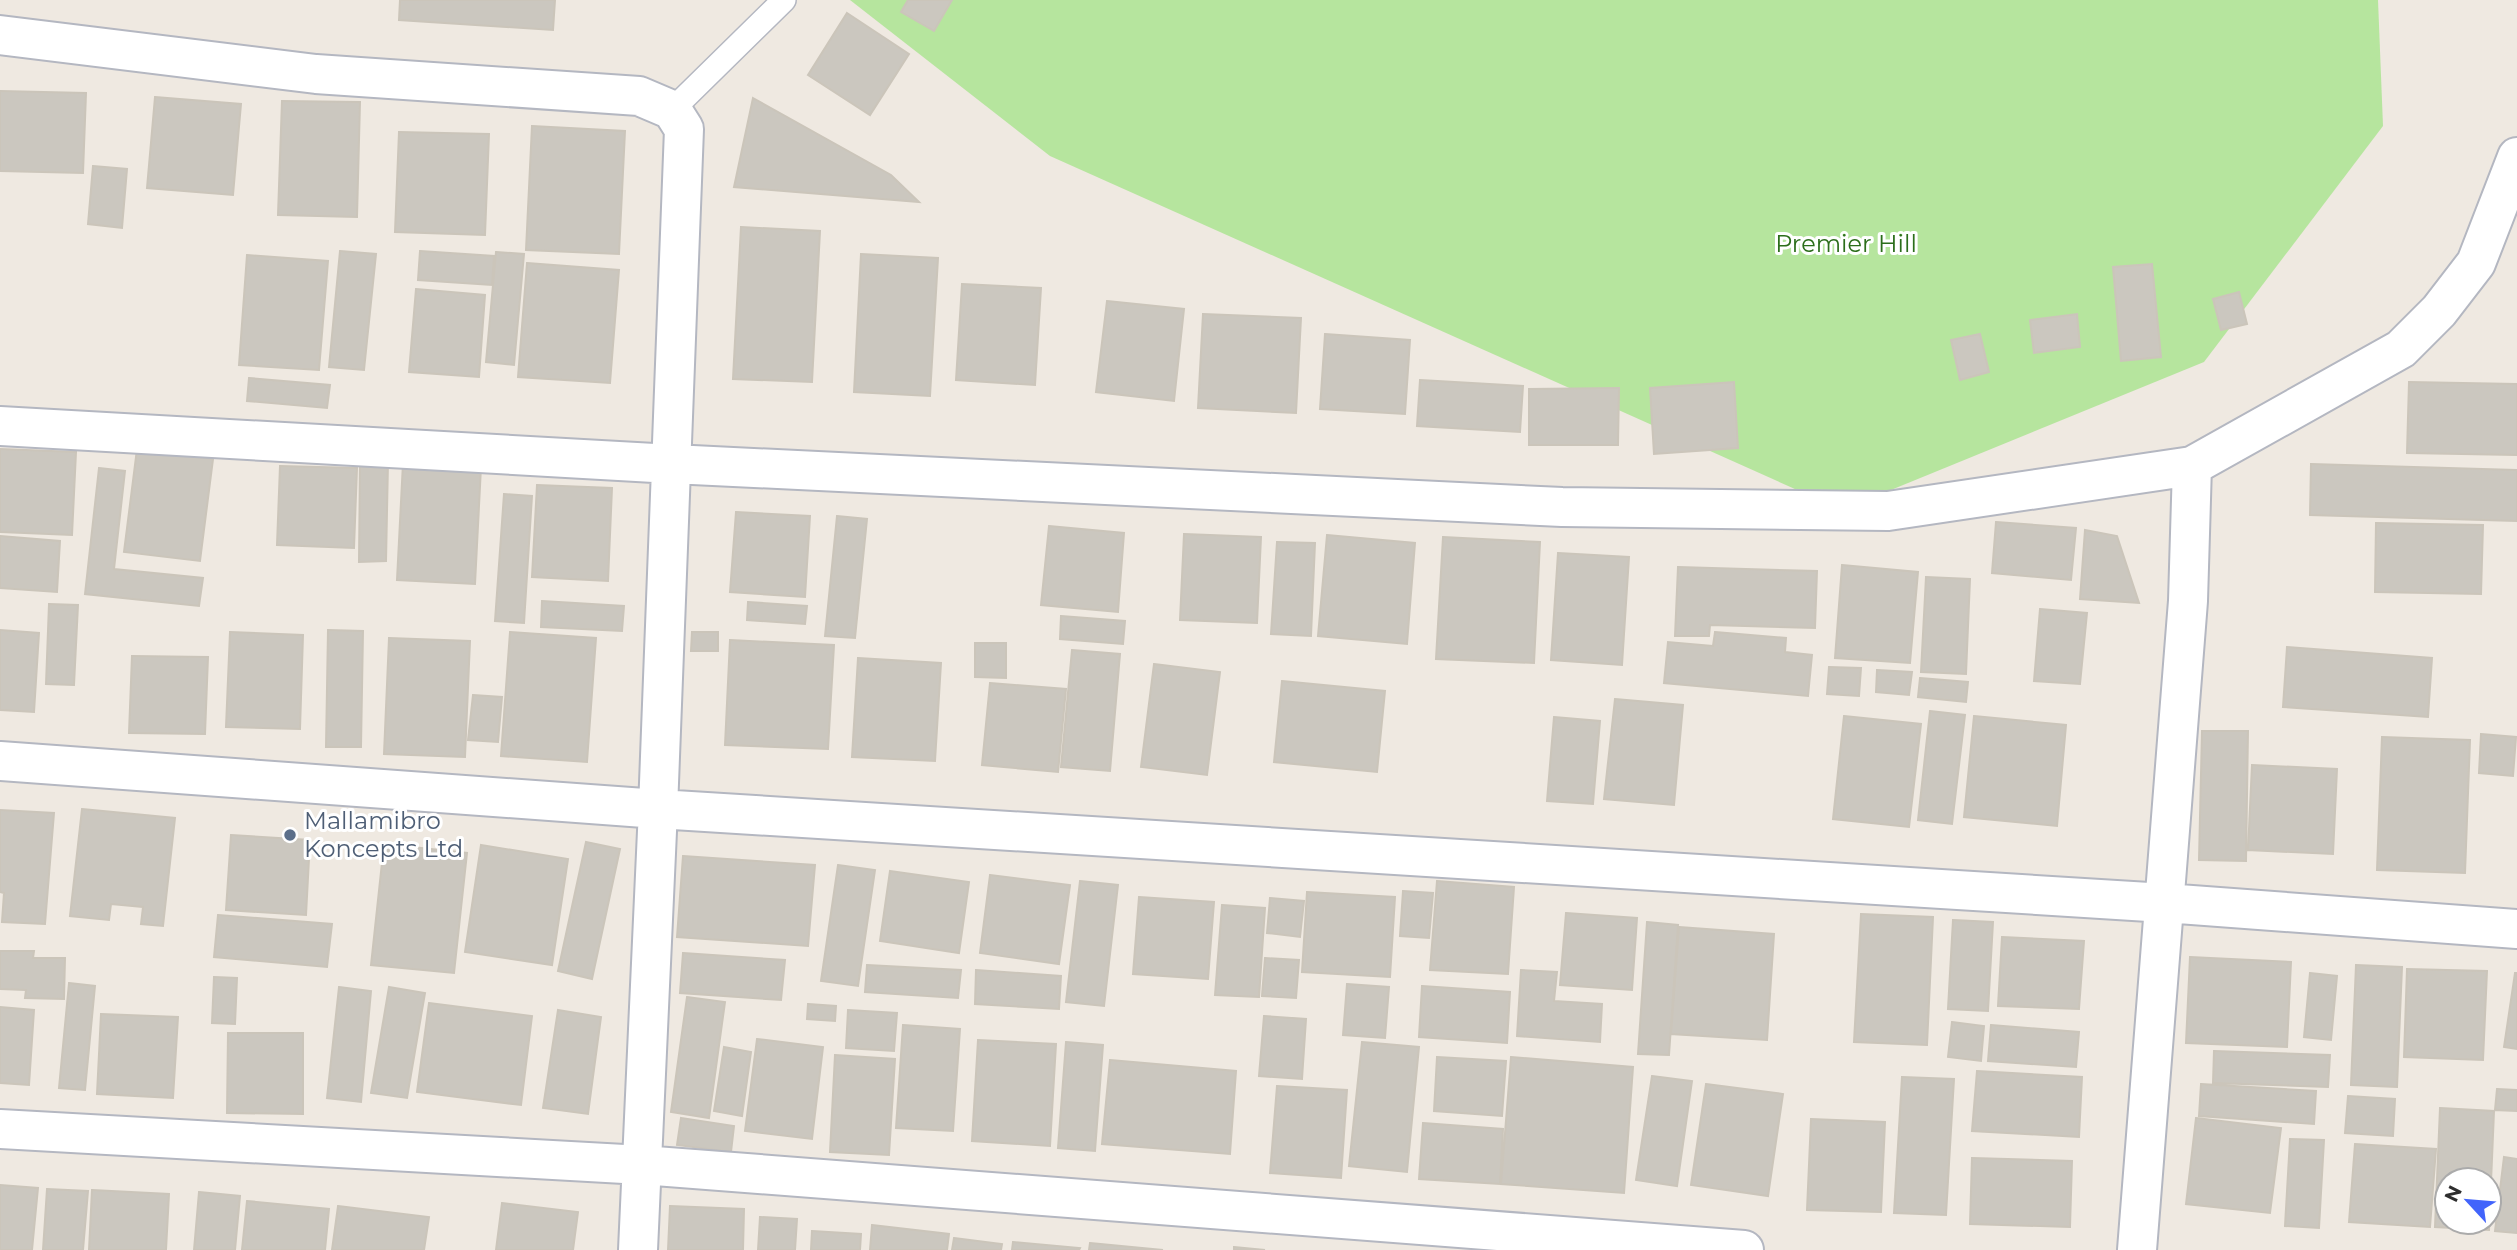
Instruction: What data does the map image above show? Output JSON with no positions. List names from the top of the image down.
{
  "parks": ["Premier Hill"],
  "places": ["Mallamibro Koncepts Ltd"],
  "north": "top left"
}
